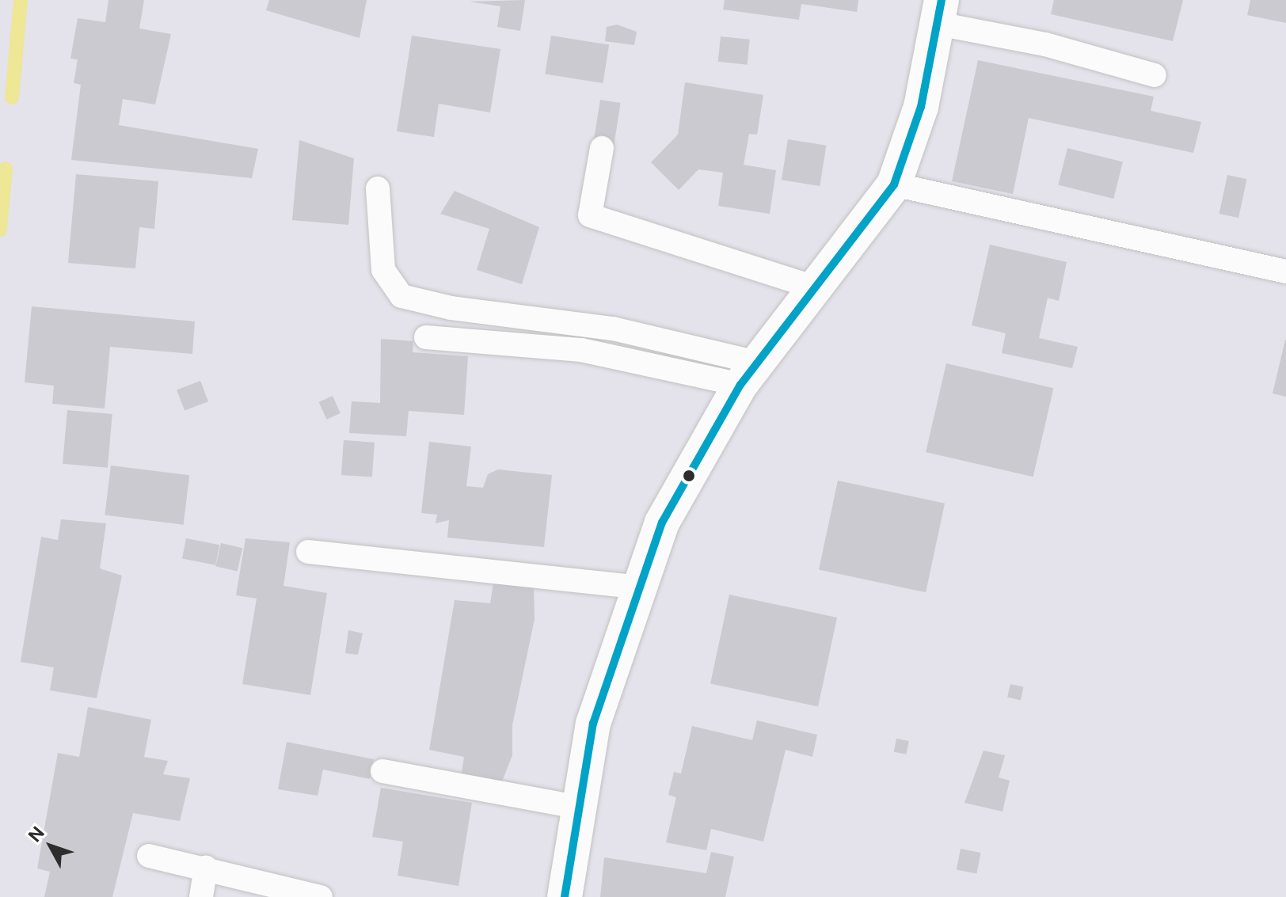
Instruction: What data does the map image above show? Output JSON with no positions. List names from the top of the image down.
{
  "north": "top left"
}
